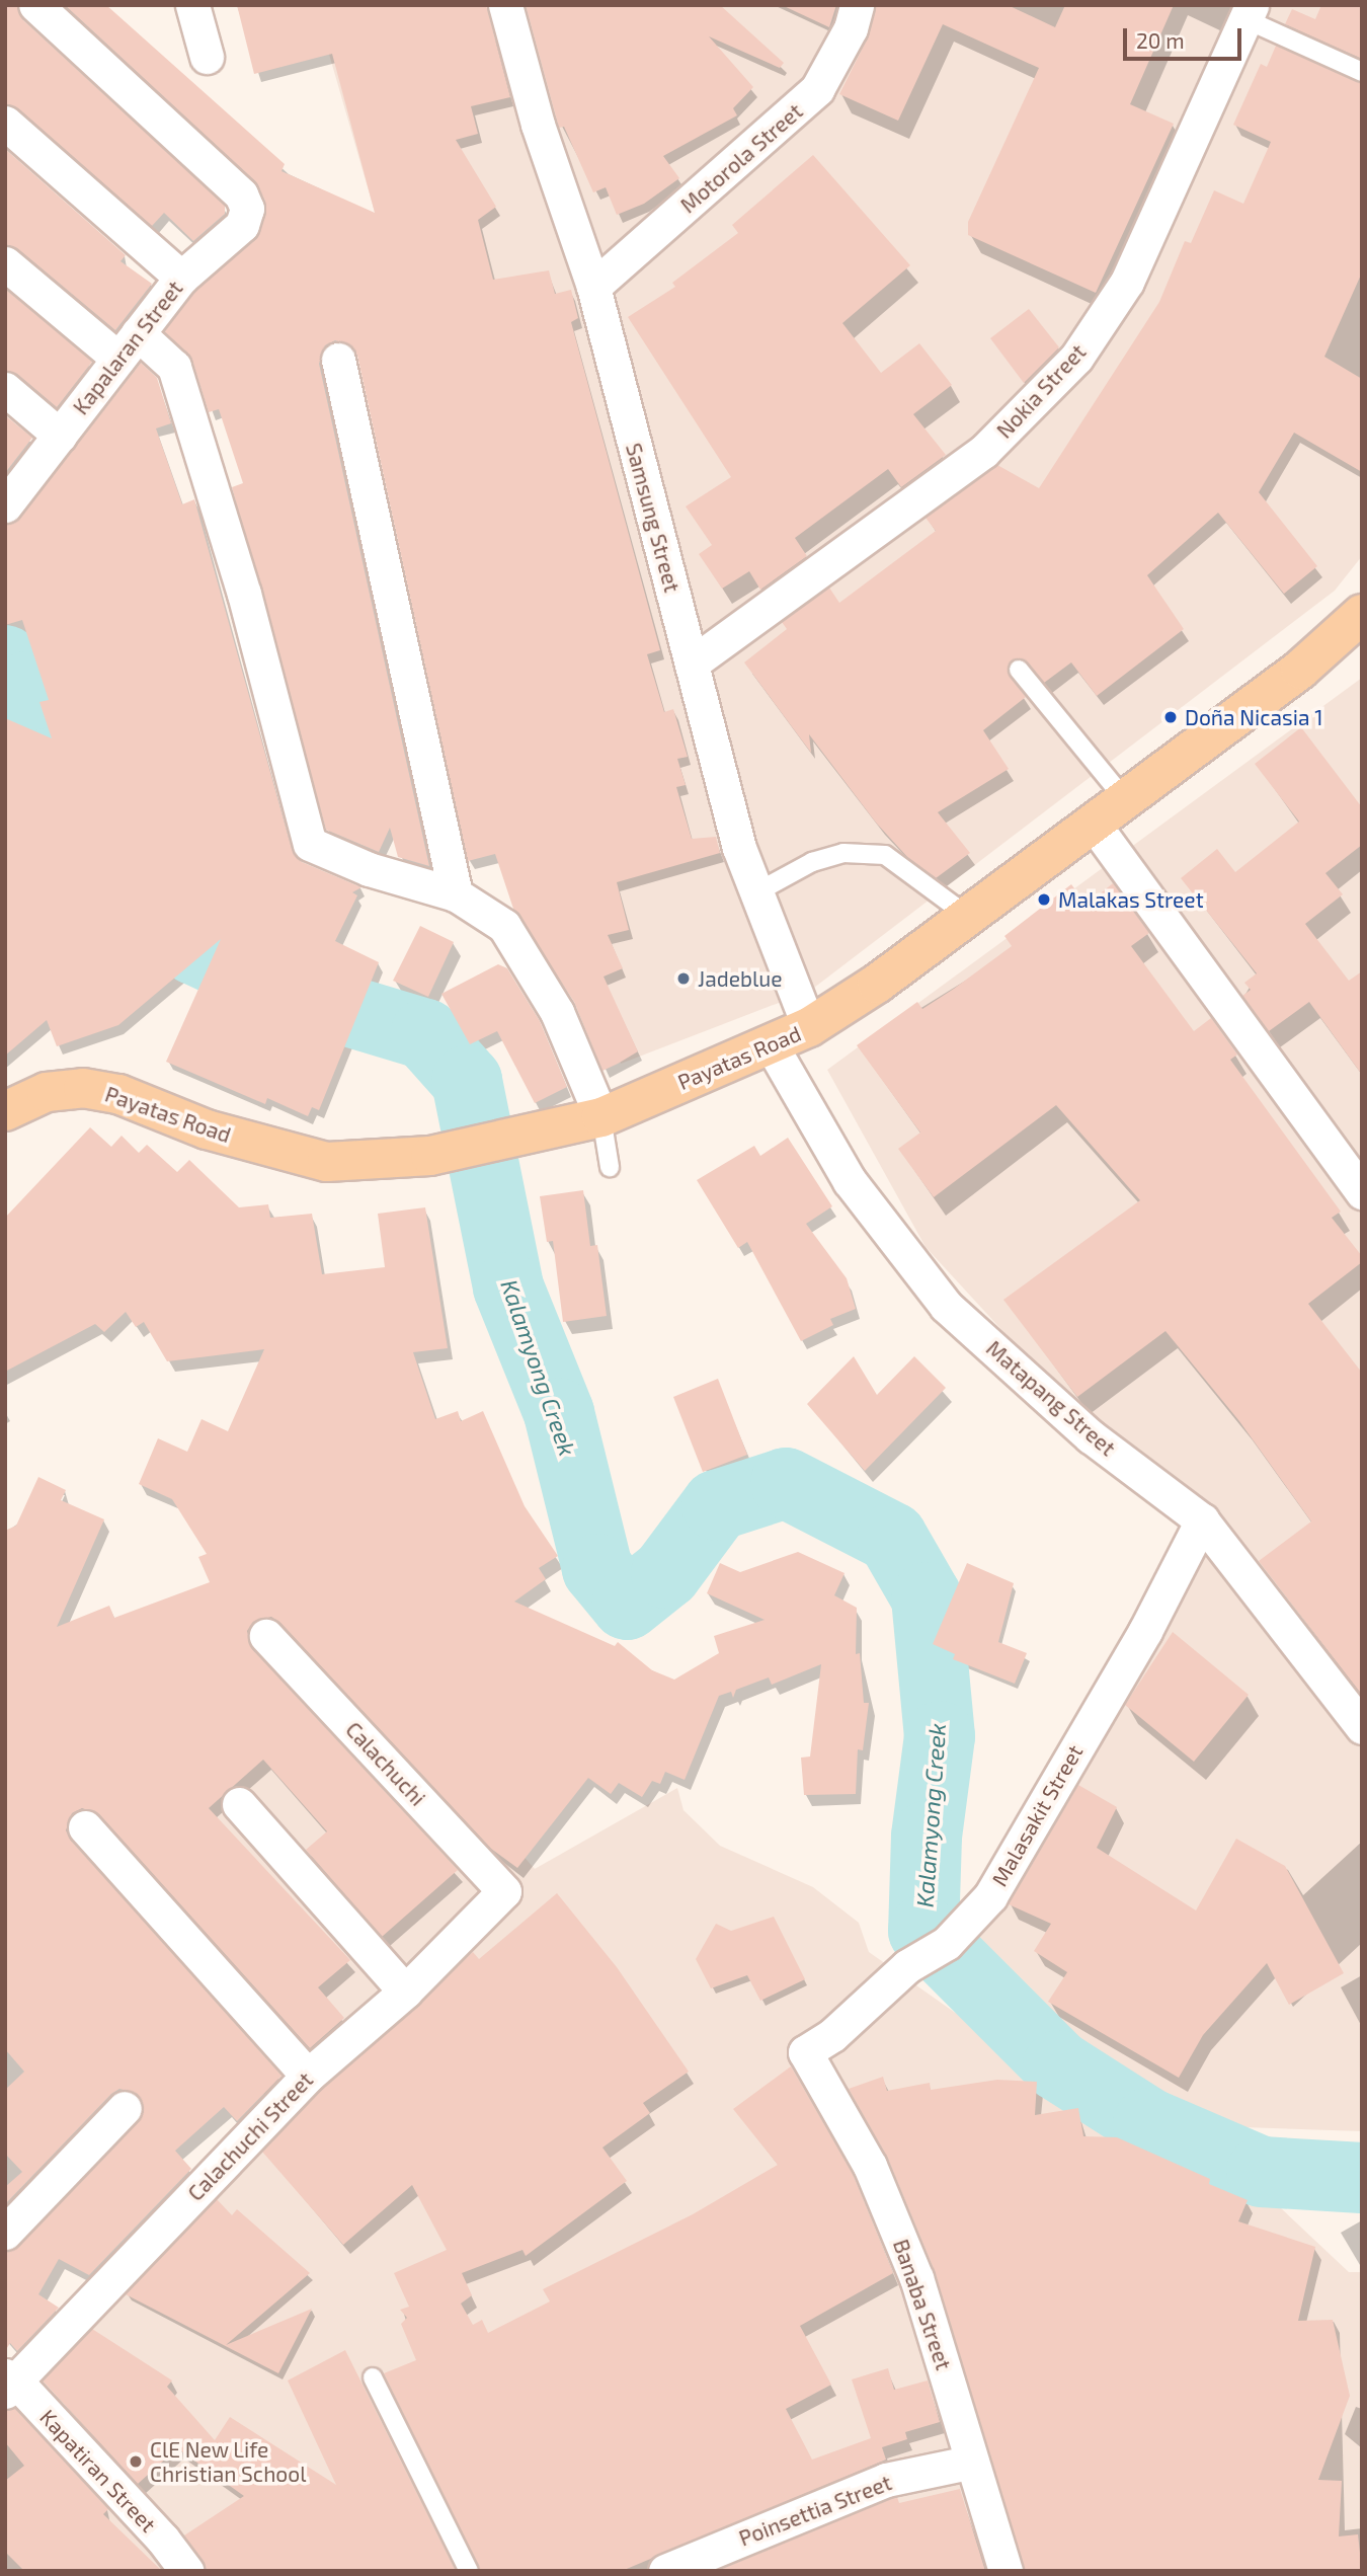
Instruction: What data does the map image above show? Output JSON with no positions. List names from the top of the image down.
{
  "streets": {
    "main road": ["Payatas Road"],
    "street": [
      "Motorola Street",
      "Kapalaran Street",
      "Nokia Street",
      "Samsung Street",
      "Matapang Street",
      "Calachuchi",
      "Malasakit Street",
      "Calachuchi Street",
      "Banaba Street",
      "Kapatiran Street",
      "Poinsettia Street"
    ]
  },
  "crossings": [
    ["Motorola Street", "Samsung Street"],
    ["Nokia Street", "Samsung Street"],
    ["Samsung Street", "Payatas Road"],
    ["Payatas Road", "Matapang Street"],
    ["Matapang Street", "Malasakit Street"],
    ["Calachuchi", "Calachuchi Street"],
    ["Malasakit Street", "Banaba Street"],
    ["Calachuchi Street", "Kapatiran Street"],
    ["Banaba Street", "Poinsettia Street"]
  ],
  "water": ["Kalamyong Creek"],
  "places": [
    "Doña Nicasia 1",
    "Malakas Street",
    "Jadeblue",
    "ClE New Life Christian School"
  ],
  "scale_bar": "20 m"
}
